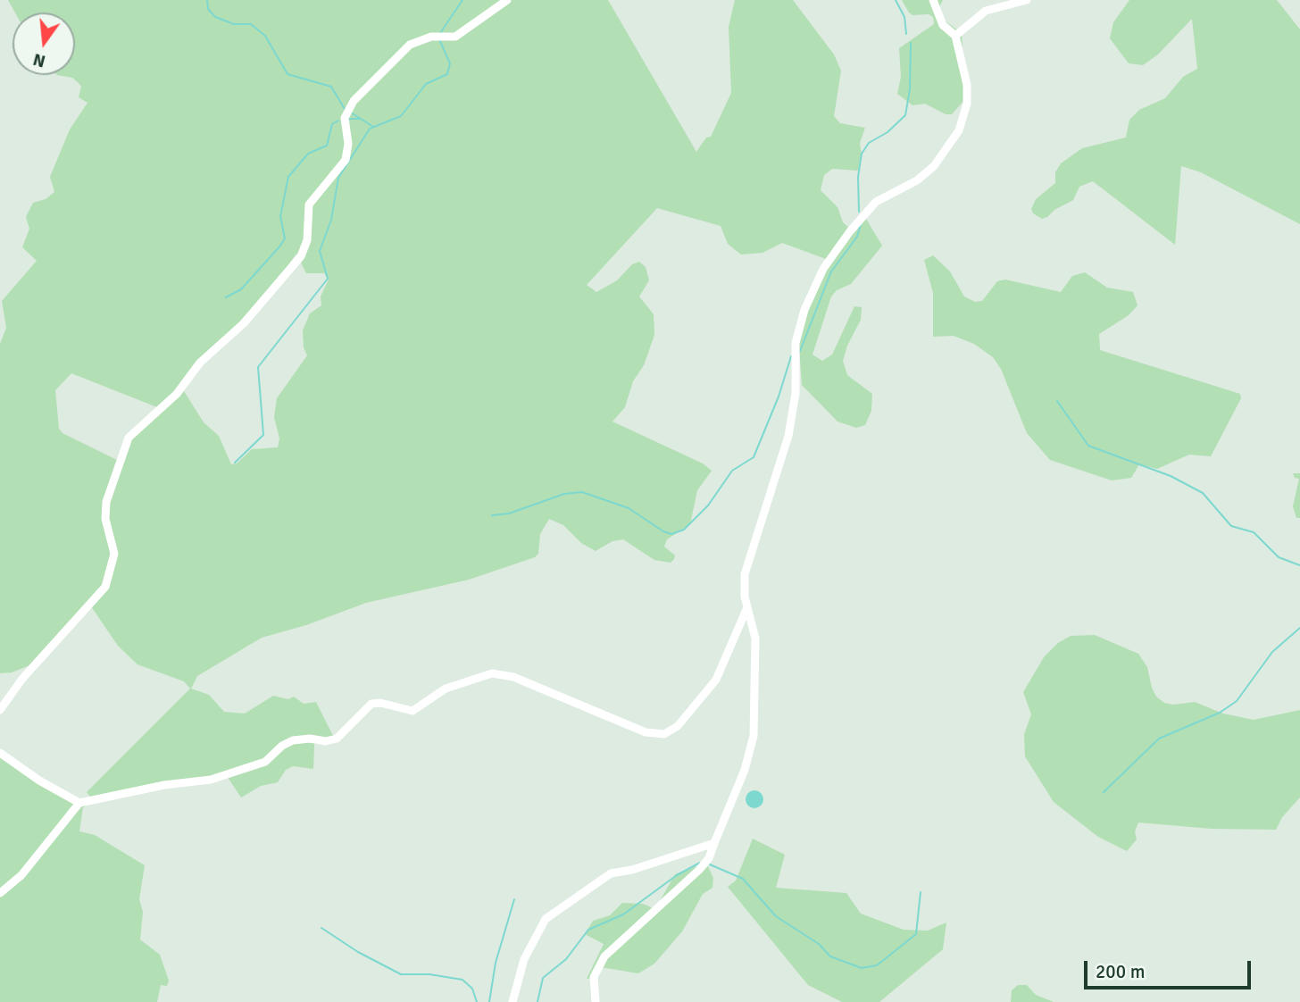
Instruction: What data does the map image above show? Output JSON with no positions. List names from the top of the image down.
{
  "scale_bar": "200 m",
  "north": "bottom"
}
